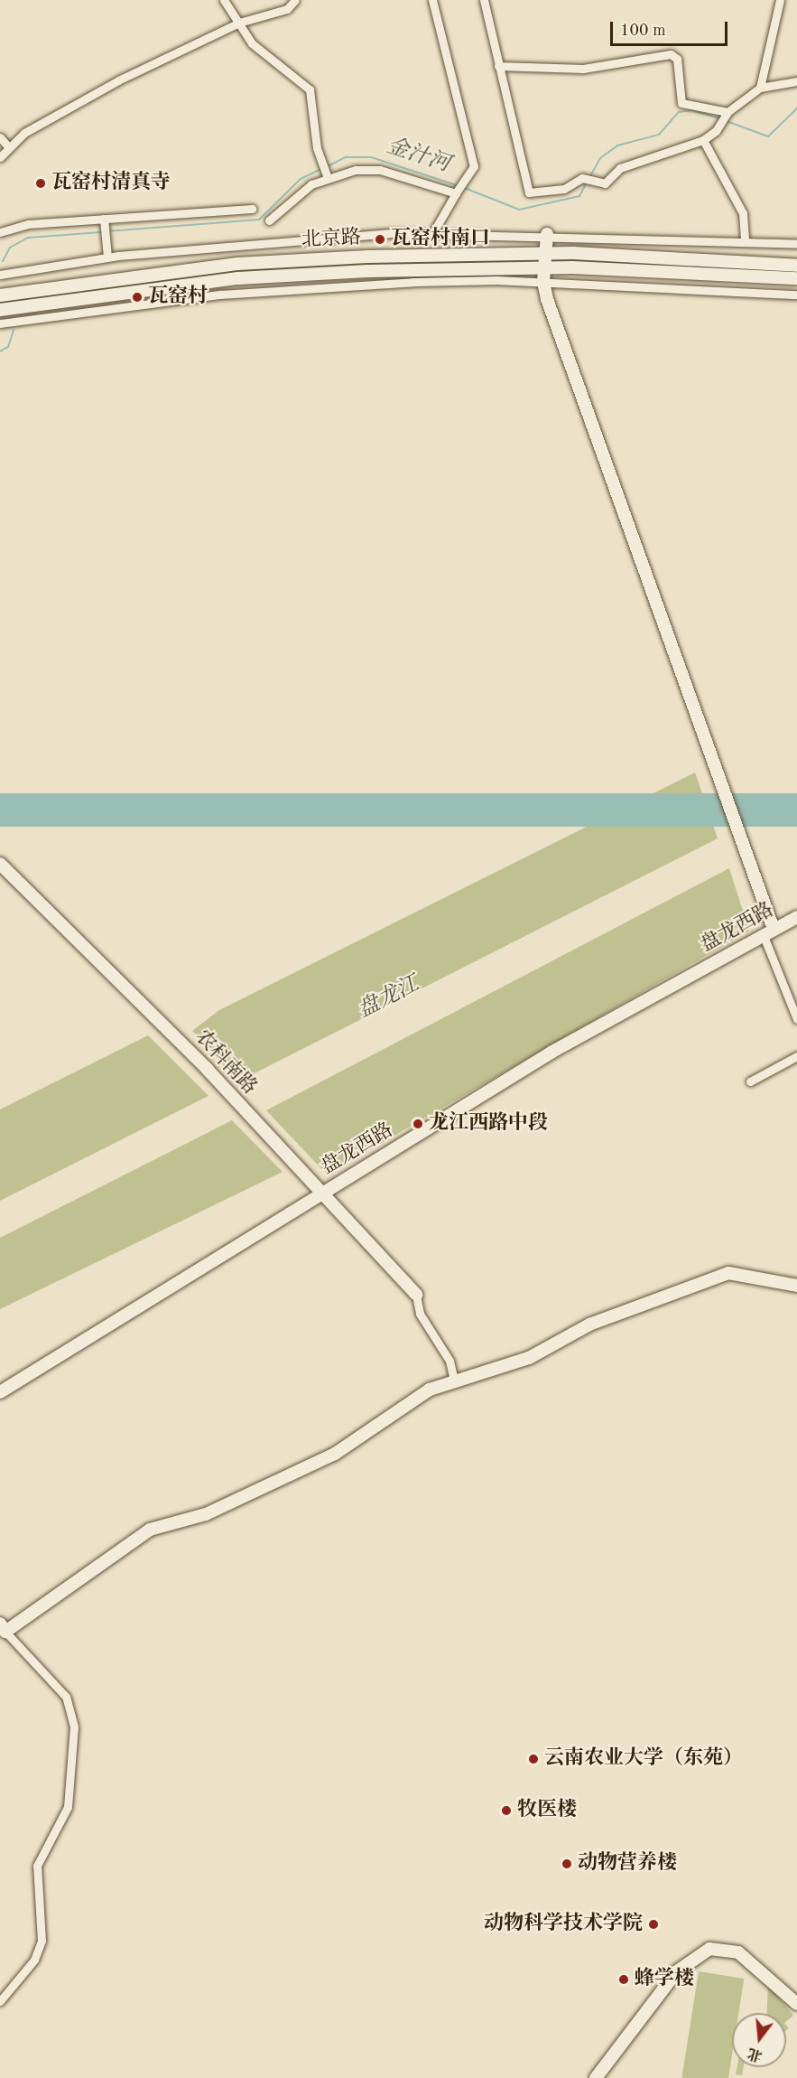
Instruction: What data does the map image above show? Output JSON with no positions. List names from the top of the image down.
{
  "streets": {
    "main road": ["北京路", "盘龙西路", "农科南路"]
  },
  "crossings": [
    ["盘龙西路", "农科南路"]
  ],
  "water": ["金汁河", "盘龙江"],
  "places": [
    "瓦窑村清真寺",
    "瓦窑村南口",
    "瓦窑村",
    "龙江西路中段",
    "云南农业大学（东苑）",
    "牧医楼",
    "动物营养楼",
    "动物科学技术学院",
    "蜂学楼"
  ],
  "scale_bar": "100 m",
  "north": "bottom"
}
